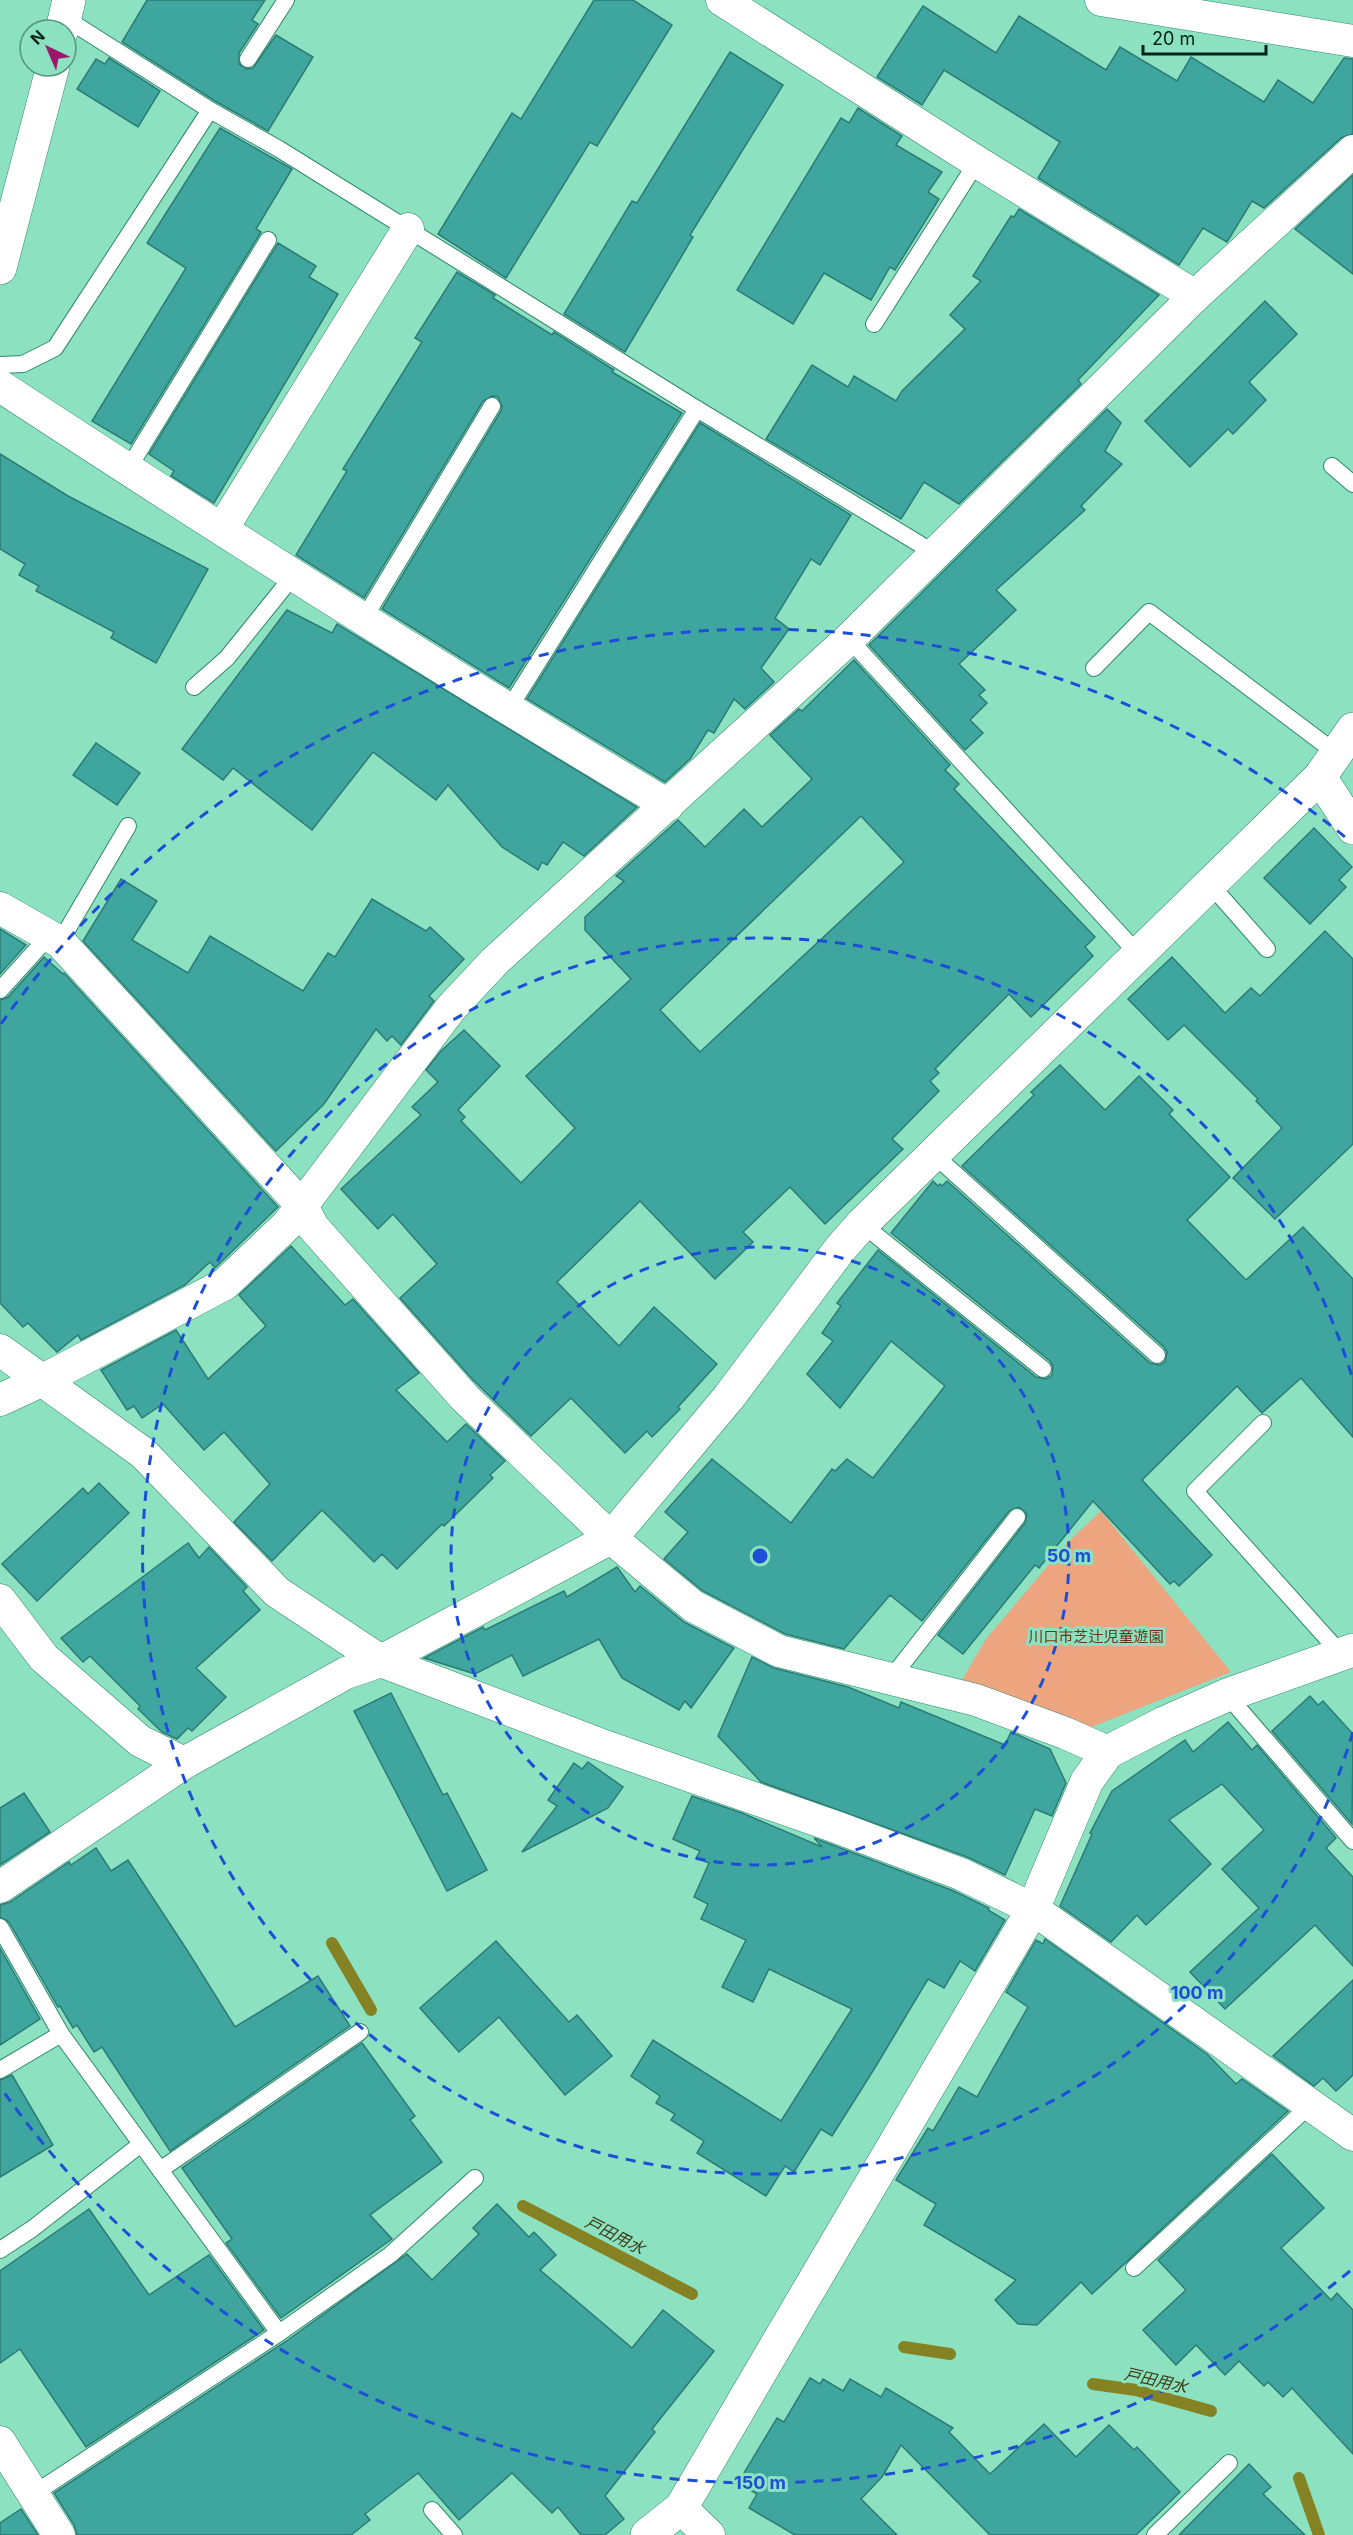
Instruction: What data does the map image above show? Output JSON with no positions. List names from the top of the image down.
{
  "water": ["戸田用水"],
  "parks": ["川口市芝辻児童遊園"],
  "scale_bar": "20 m",
  "north": "top left",
  "rings": ["50 m", "100 m", "150 m"]
}
